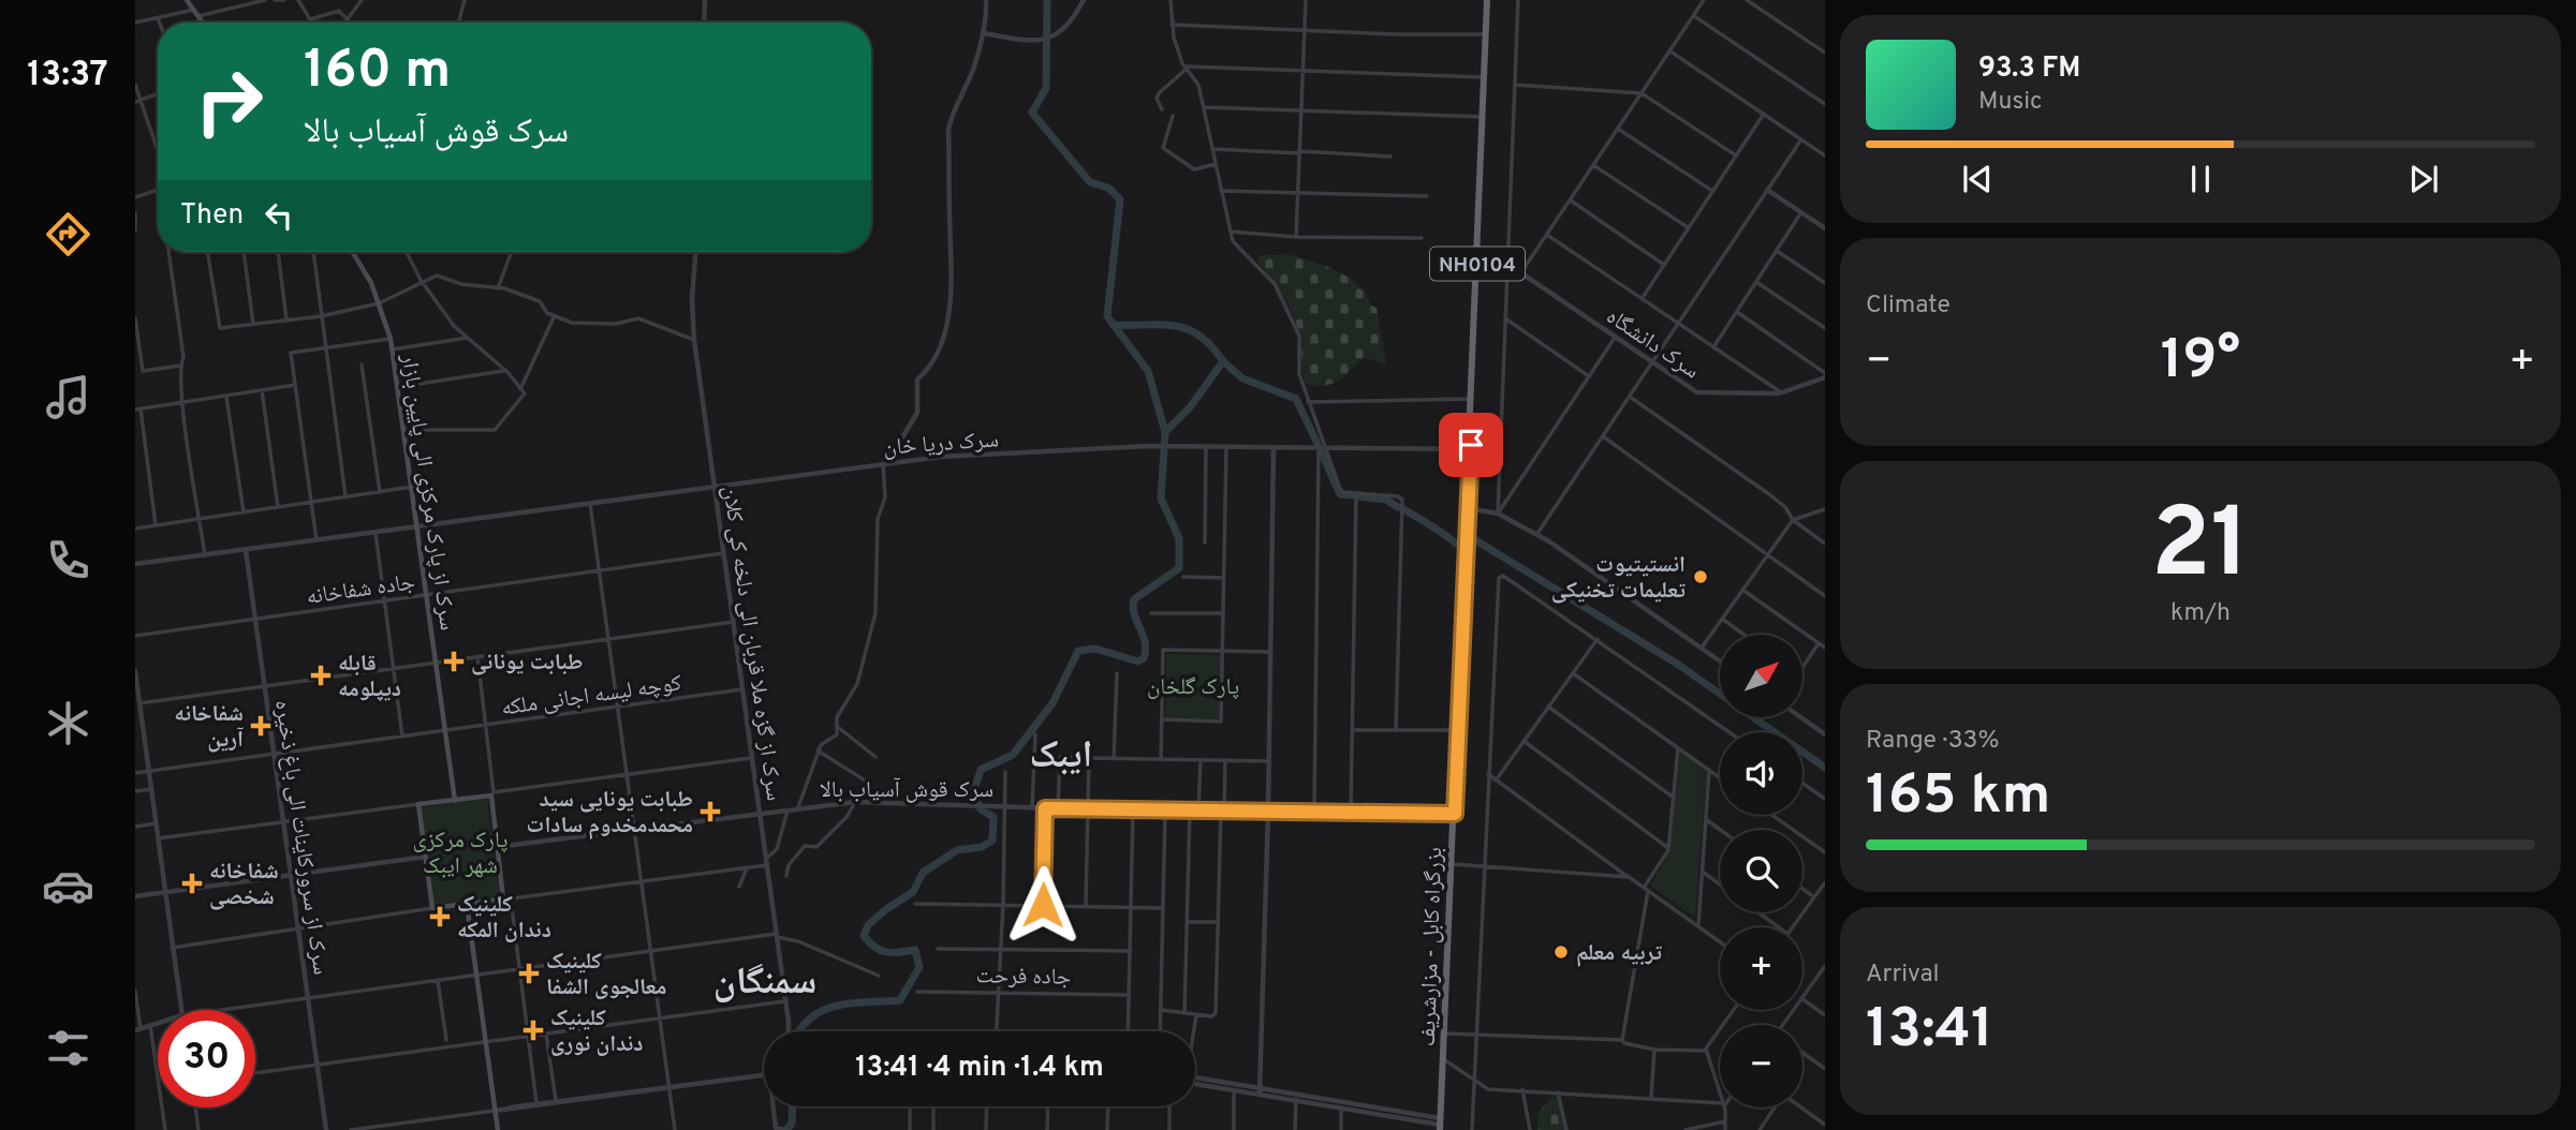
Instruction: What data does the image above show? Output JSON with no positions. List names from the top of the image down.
{
  "streets": {
    "highway": ["NH0104", "بزرگراه کابل - مزارشریف"],
    "main road": ["سرک از پارک مرکزی الی پایین بازار"],
    "street": [
      "سرک دانشگاه",
      "سرک دریا خان",
      "جاده شفاخانه",
      "سرک از گزه ملا قربان الی دلخه کی کلان",
      "کوچه لیسه اجانی ملکه",
      "سرک قوش آسیاب بالا",
      "سرک از سرورکاینات الی باغ ذخیره",
      "جاده فرحت"
    ]
  },
  "crossings": [
    ["سرک دانشگاه", "بزرگراه کابل - مزارشریف"],
    ["سرک دریا خان", "سرک از پارک مرکزی الی پایین بازار"],
    ["سرک دریا خان", "سرک از گزه ملا قربان الی دلخه کی کلان"],
    ["سرک دریا خان", "سرک از سرورکاینات الی باغ ذخیره"],
    ["سرک دریا خان", "بزرگراه کابل - مزارشریف"],
    ["سرک از پارک مرکزی الی پایین بازار", "جاده شفاخانه"],
    ["سرک از پارک مرکزی الی پایین بازار", "کوچه لیسه اجانی ملکه"],
    ["جاده شفاخانه", "سرک از گزه ملا قربان الی دلخه کی کلان"],
    ["جاده شفاخانه", "سرک از سرورکاینات الی باغ ذخیره"],
    ["سرک از گزه ملا قربان الی دلخه کی کلان", "کوچه لیسه اجانی ملکه"],
    ["سرک از گزه ملا قربان الی دلخه کی کلان", "سرک قوش آسیاب بالا"],
    ["کوچه لیسه اجانی ملکه", "سرک از سرورکاینات الی باغ ذخیره"],
    ["سرک قوش آسیاب بالا", "بزرگراه کابل - مزارشریف"]
  ],
  "districts": ["ایبک", "سمنگان"],
  "parks": ["پارک گلخان", "پارک مرکزی شهر ایبک"],
  "places": {
    "other": ["انستیتیوت تعلیمات تخنیکی", "تربیه معلم"],
    "health": [
      "طبابت یونانی",
      "قابله دیپلومه",
      "شفاخانه آرین",
      "طبابت یونایی سید محمدمخدوم سادات",
      "شفاخانه شخصی",
      "کلینیک دندان المکه",
      "کلینیک معالجوی الشفا",
      "کلینیک دندان نوری"
    ]
  },
  "north": "top right",
  "page": {
    "tabs": "13:37",
    "turn": ["160 m", "سرک قوش آسیاب بالا"],
    "song": ["93.3 FM", "Music"],
    "then": "Then",
    "tile": [
      "Climate",
      ["21", "km/h"],
      ["Range · 33%", "165 km"],
      ["Arrival", "13:41"]
    ],
    "heat": ["−", "19°", "+"],
    "map_buttons": ["+", "−"],
    "limit": "30",
    "trip": "13:41 · 4 min · 1.4 km"
  }
}
